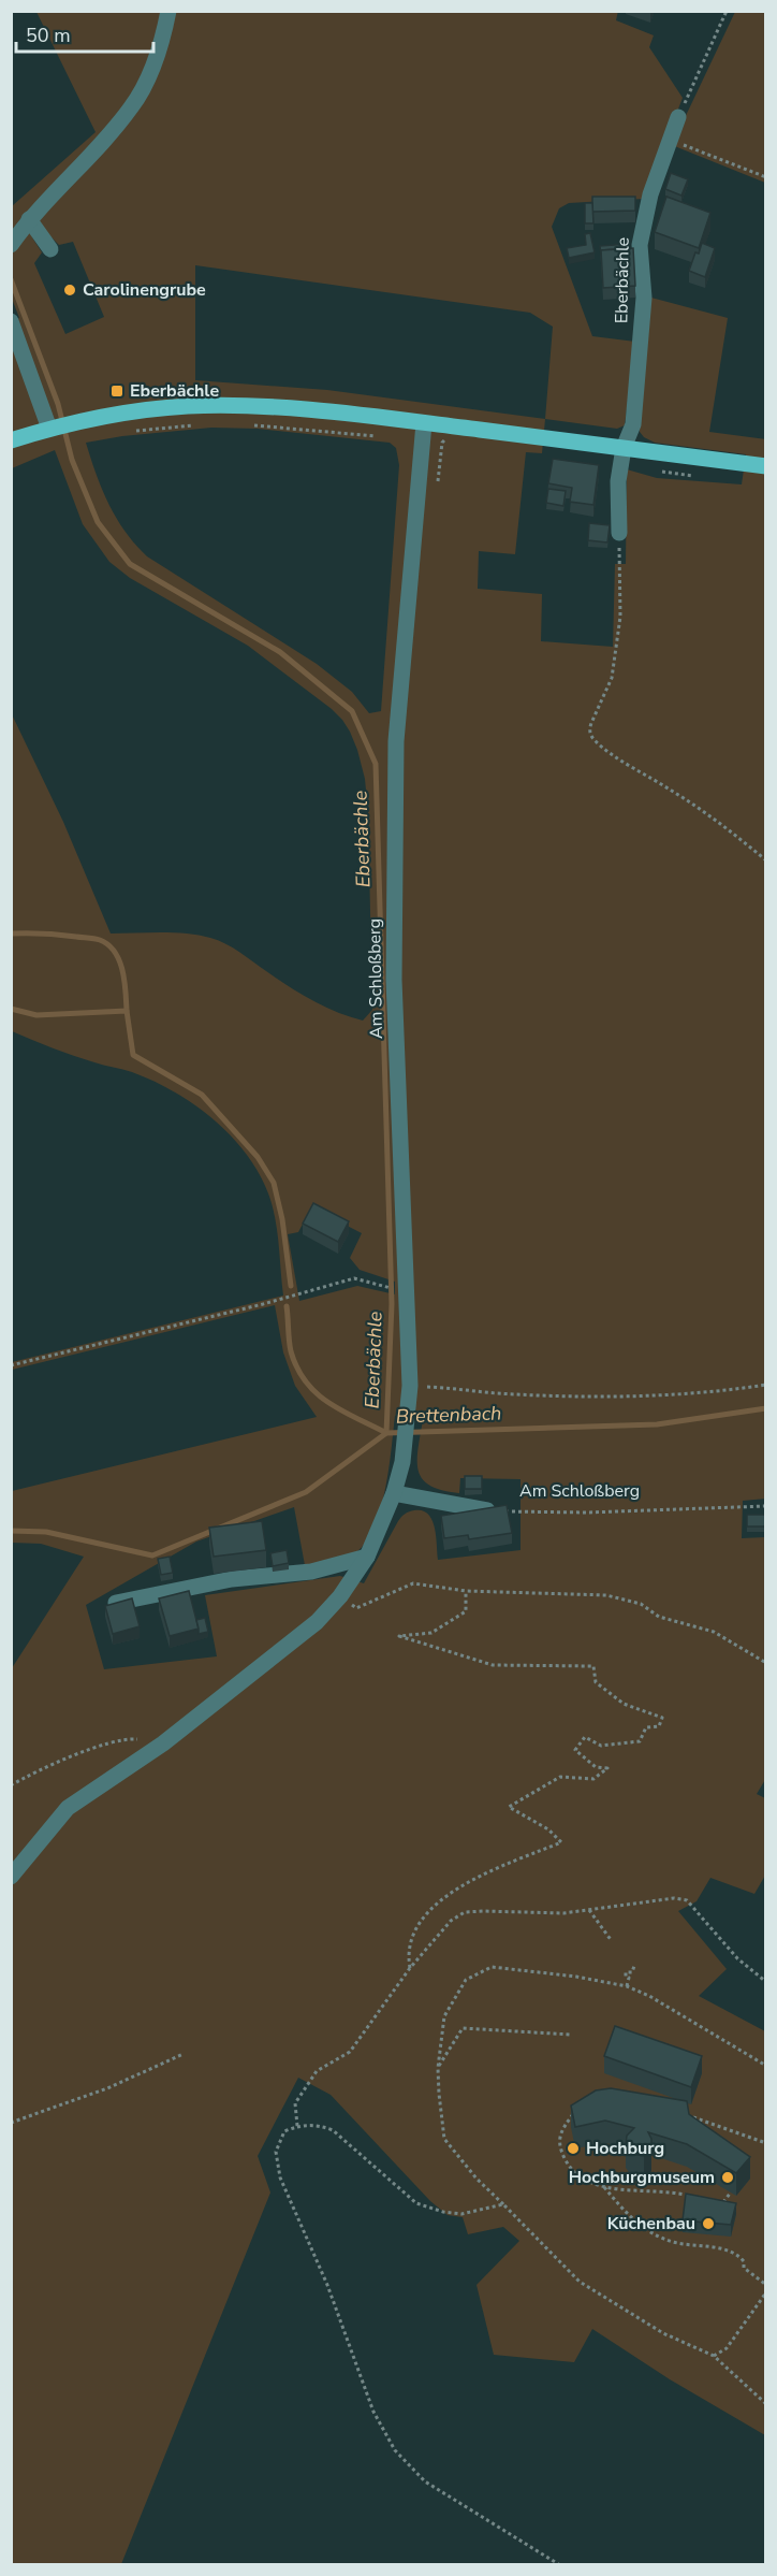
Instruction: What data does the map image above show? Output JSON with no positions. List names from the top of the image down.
{
  "streets": {
    "street": ["Eberbächle", "Am Schloßberg"]
  },
  "water": ["Eberbächle", "Brettenbach"],
  "places": {
    "other": [
      "Carolinengrube",
      "Hochburg",
      "Hochburgmuseum",
      "Küchenbau"
    ],
    "transit": ["Eberbächle"]
  },
  "scale_bar": "50 m"
}
